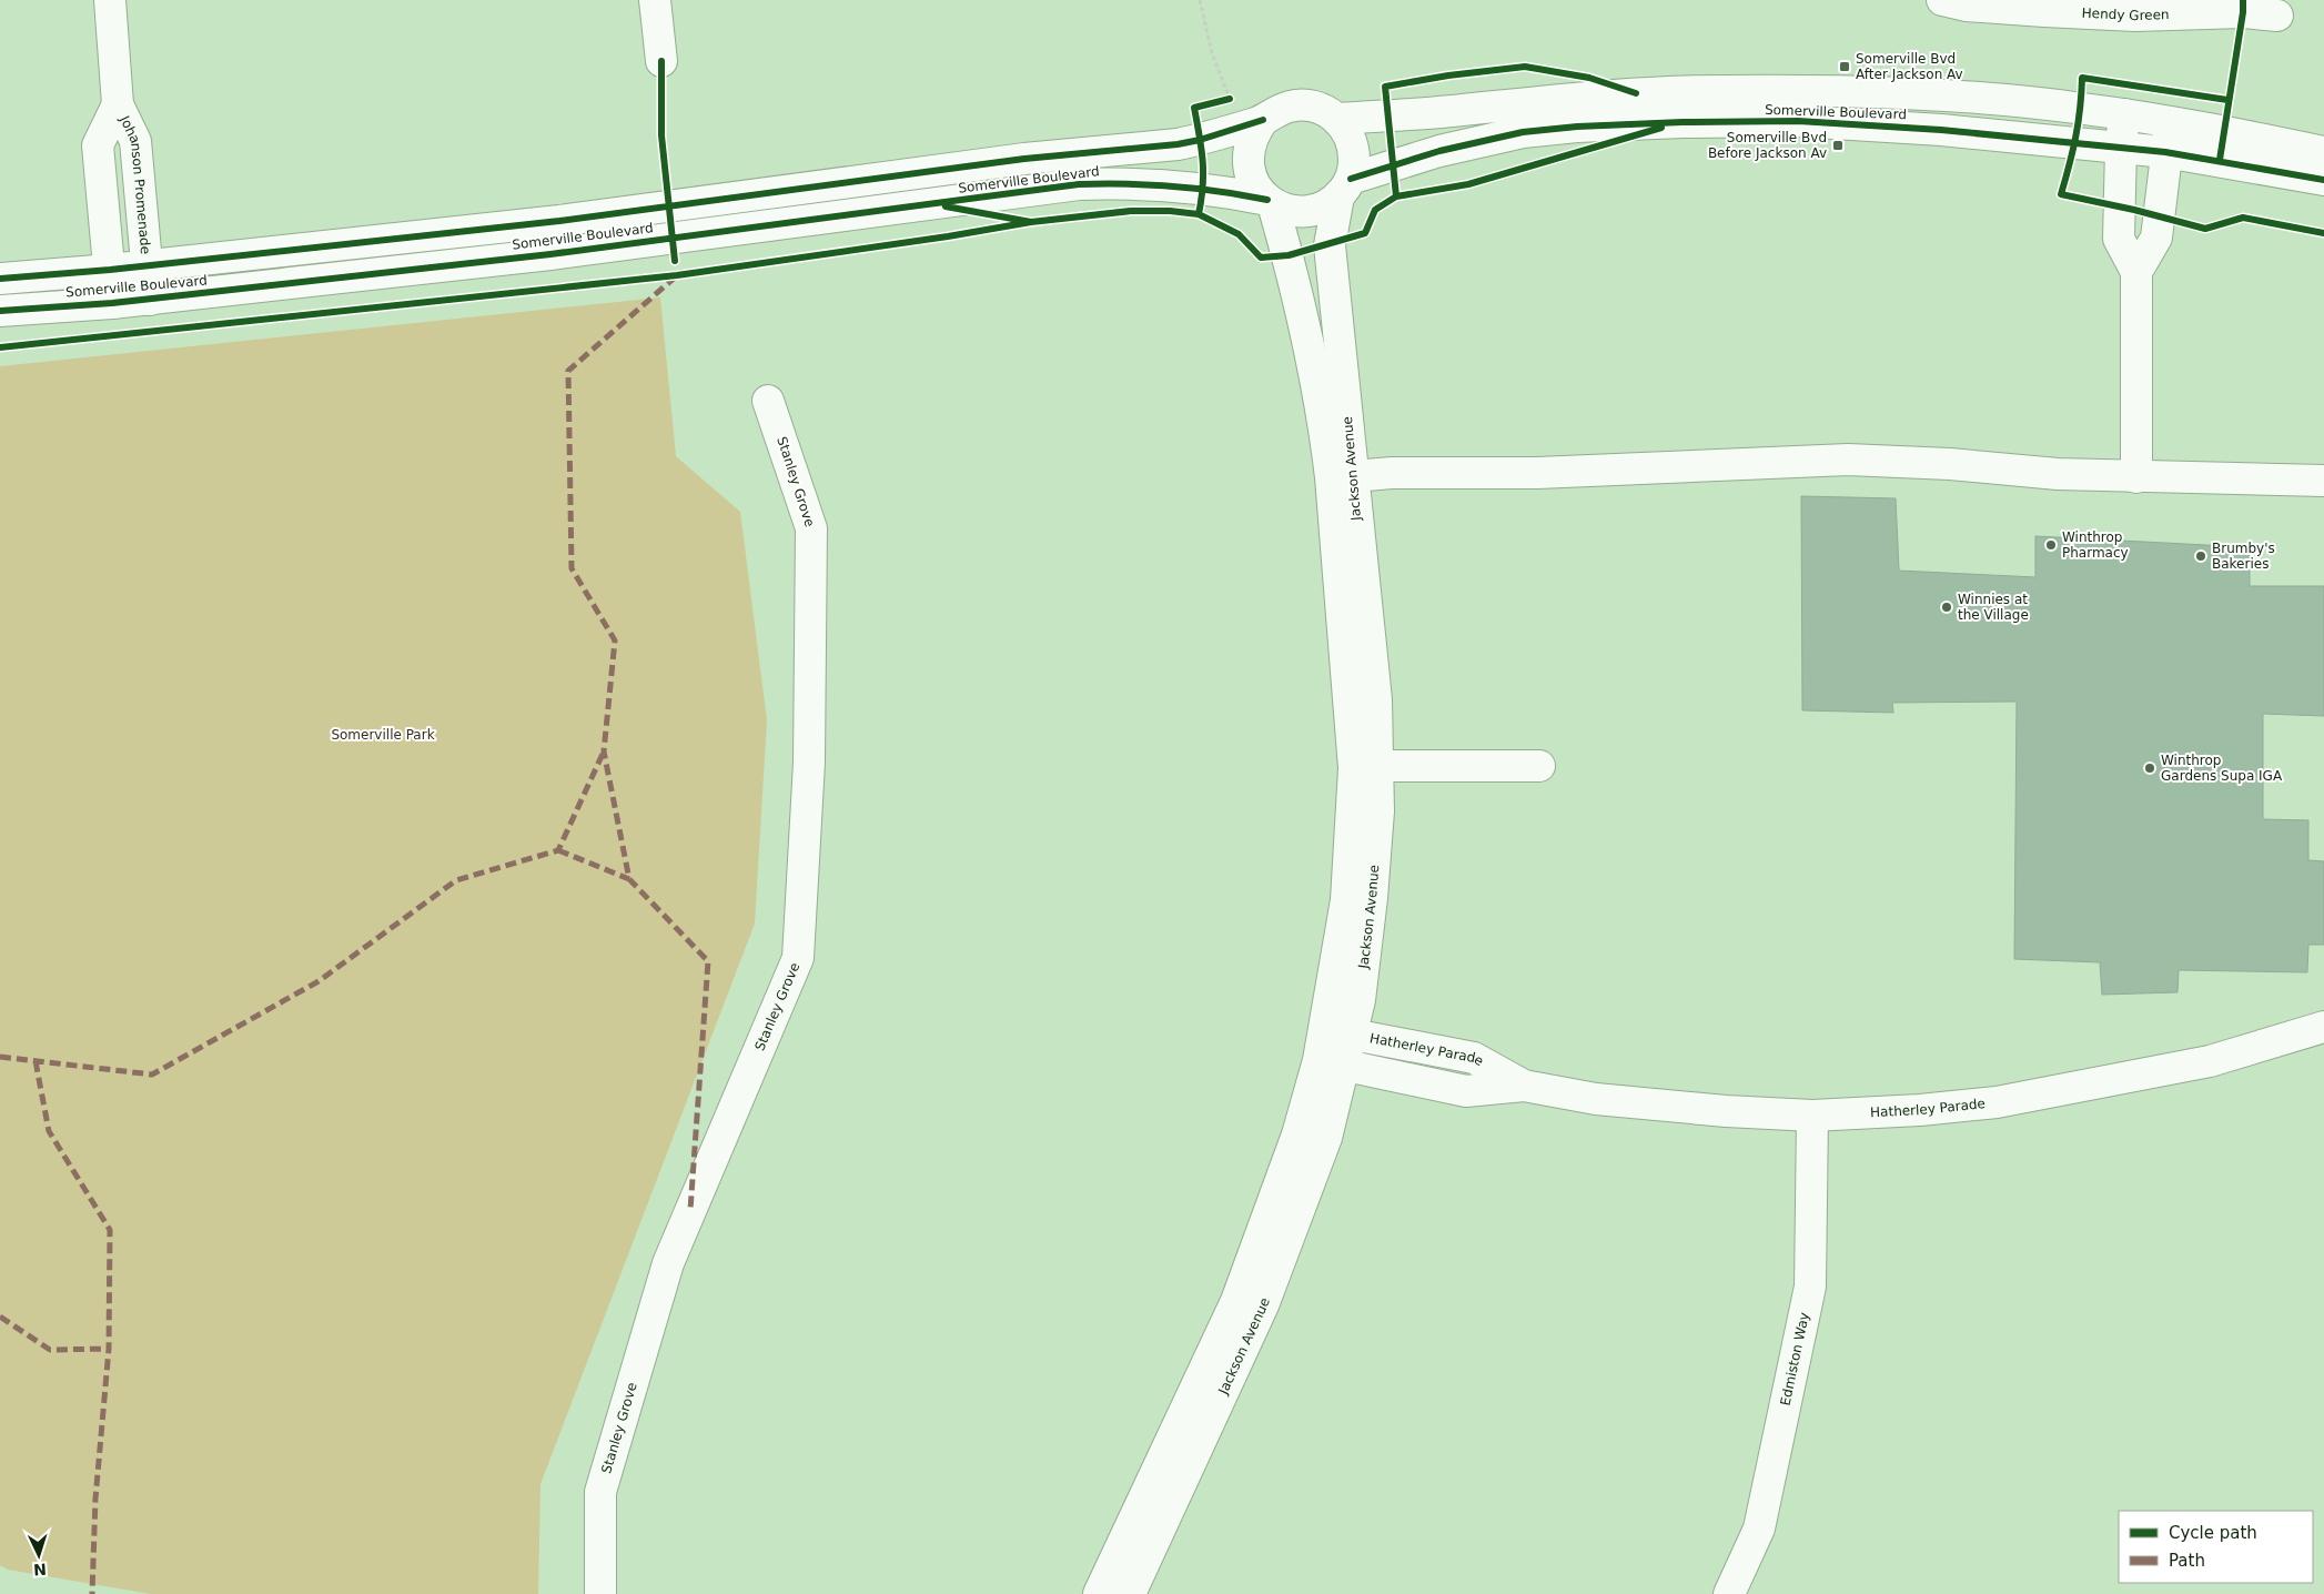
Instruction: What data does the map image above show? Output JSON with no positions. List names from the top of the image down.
{
  "streets": {
    "street": [
      "Hendy Green",
      "Somerville Boulevard",
      "Johanson Promenade",
      "Jackson Avenue",
      "Stanley Grove",
      "Hatherley Parade",
      "Edmiston Way"
    ]
  },
  "crossings": [
    ["Somerville Boulevard", "Johanson Promenade"],
    ["Somerville Boulevard", "Jackson Avenue"],
    ["Jackson Avenue", "Hatherley Parade"],
    ["Hatherley Parade", "Edmiston Way"]
  ],
  "parks": ["Somerville Park"],
  "places": {
    "transit": ["Somerville Bvd After Jackson Av", "Somerville Bvd Before Jackson Av"],
    "other": [
      "Winthrop Pharmacy",
      "Brumby's Bakeries",
      "Winnies at the Village",
      "Winthrop Gardens Supa IGA"
    ]
  },
  "legend": ["Cycle path", "Path"],
  "north": "bottom"
}
